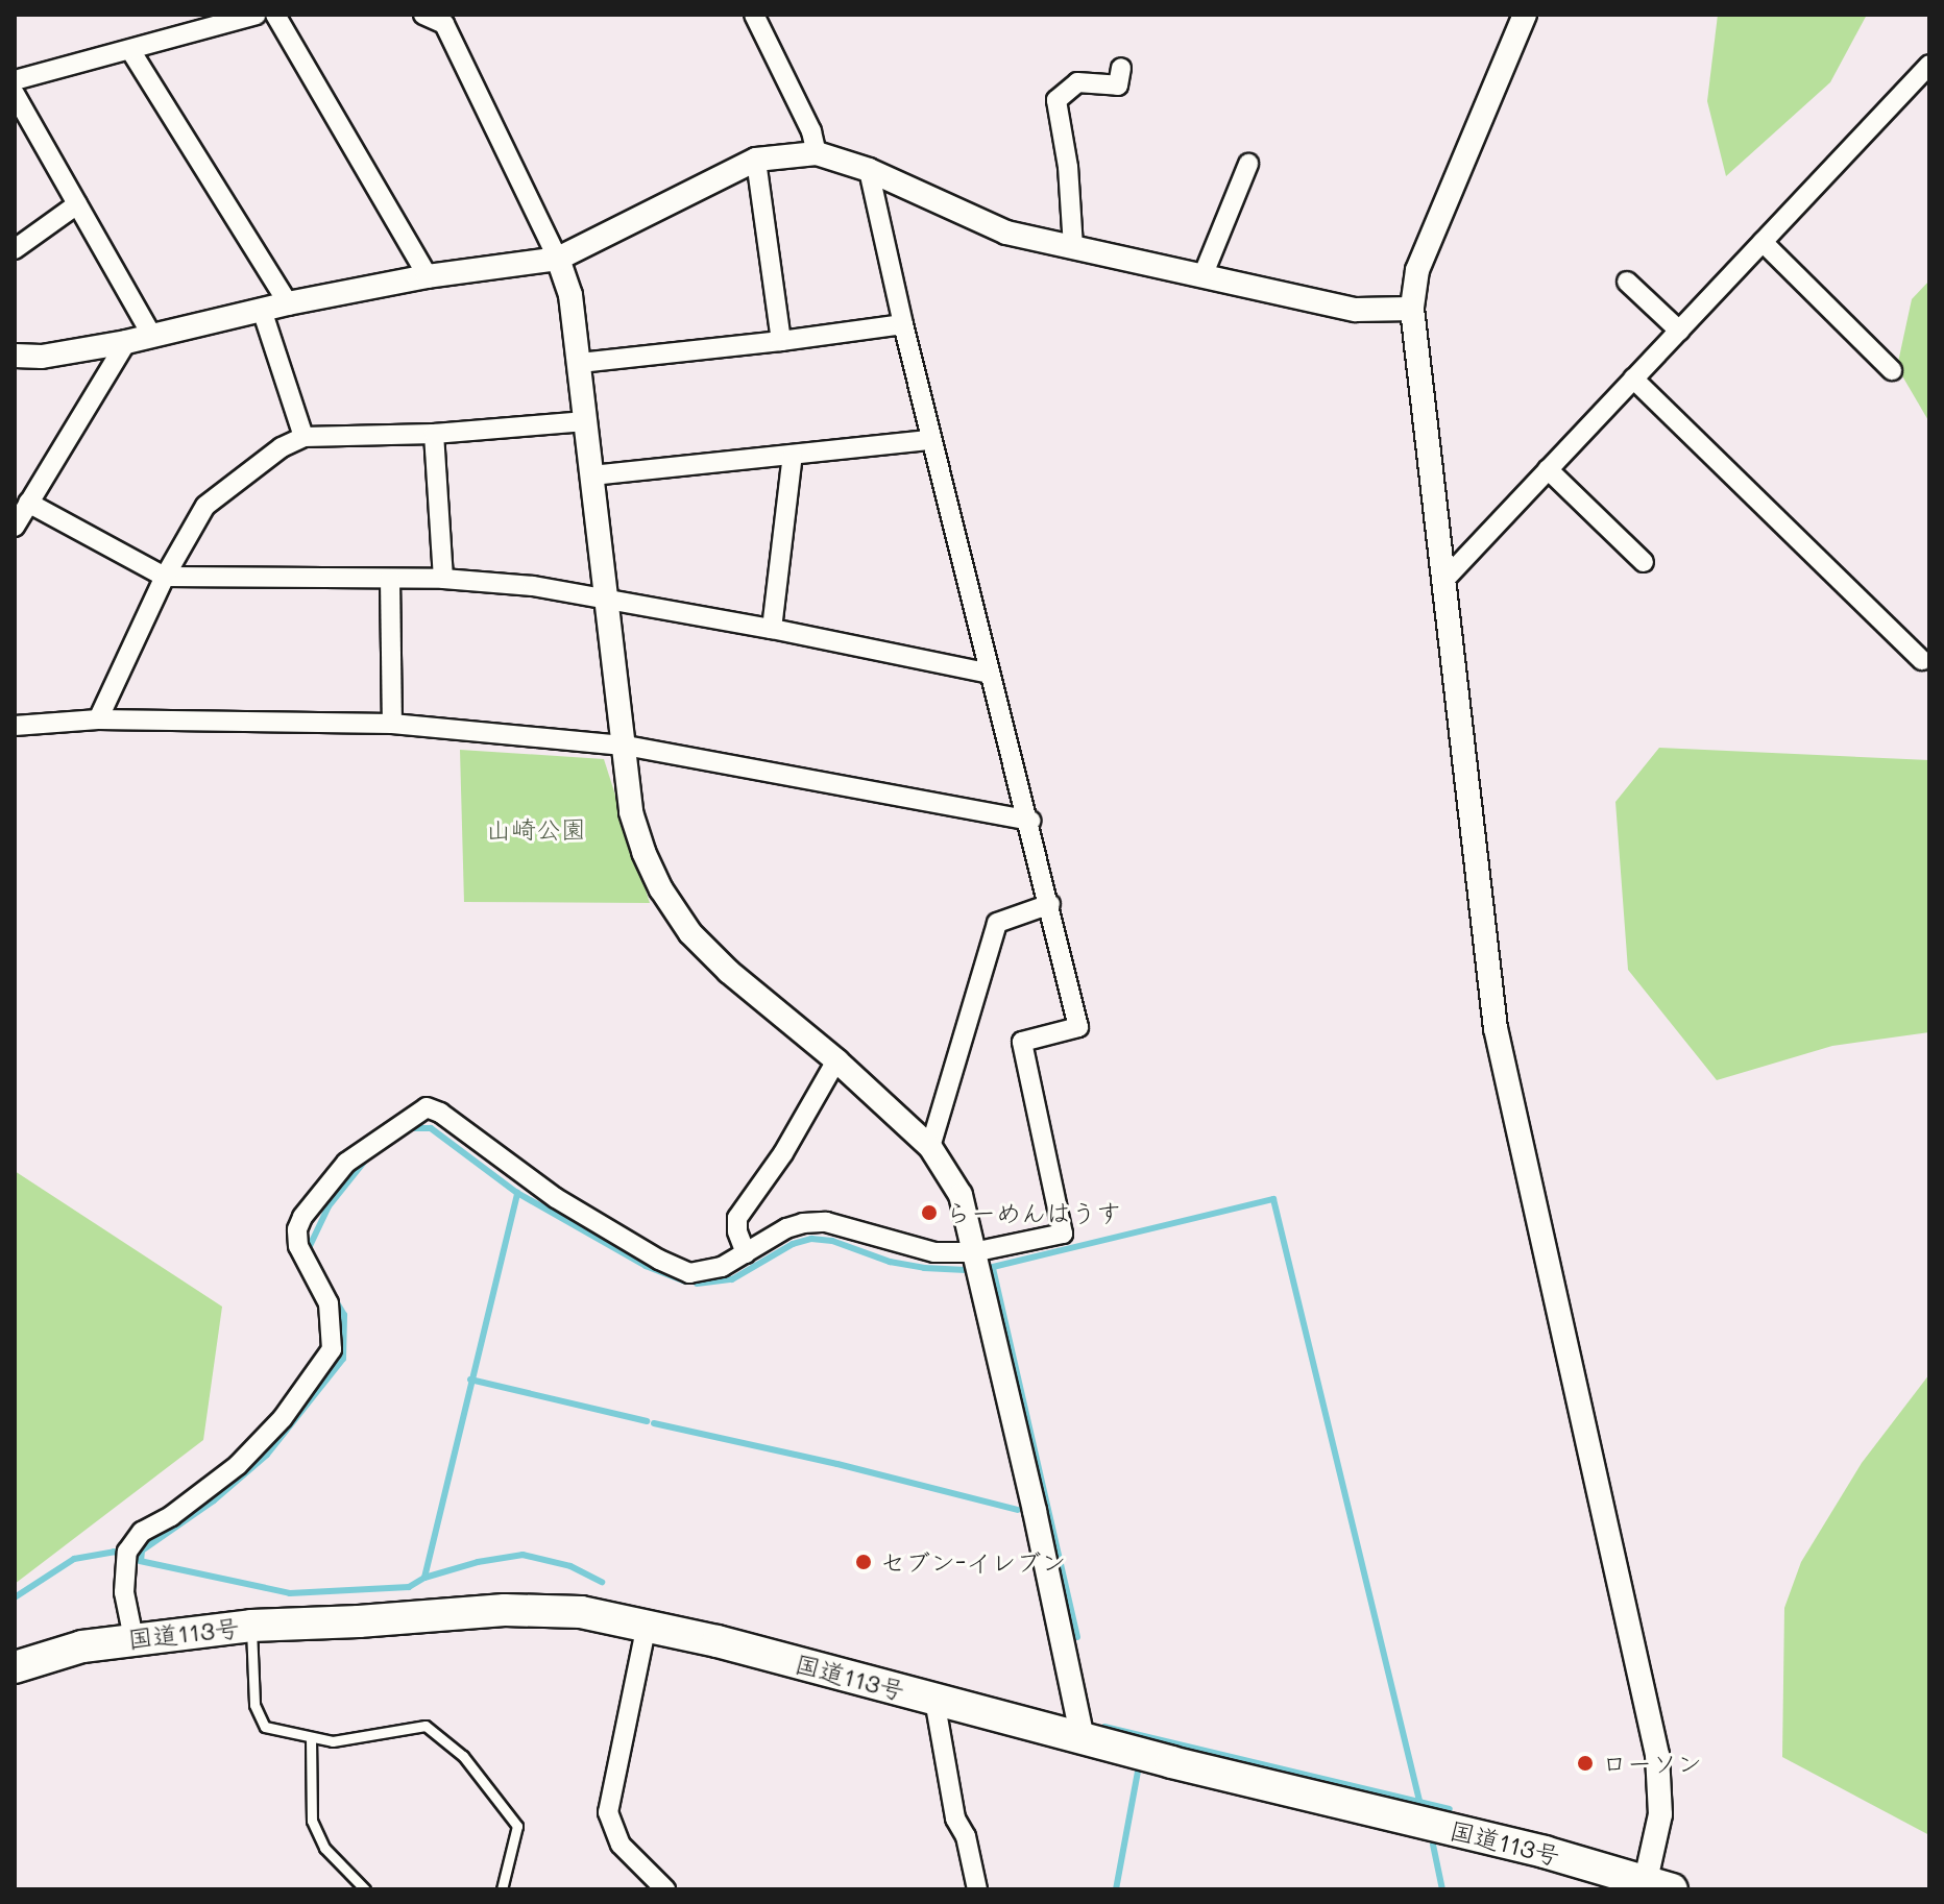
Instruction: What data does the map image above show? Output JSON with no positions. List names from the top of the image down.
{
  "streets": {
    "highway": ["国道113号"]
  },
  "parks": ["山崎公園"],
  "places": ["らーめんはうす", "セブン-イレブン", "ローソン"]
}
